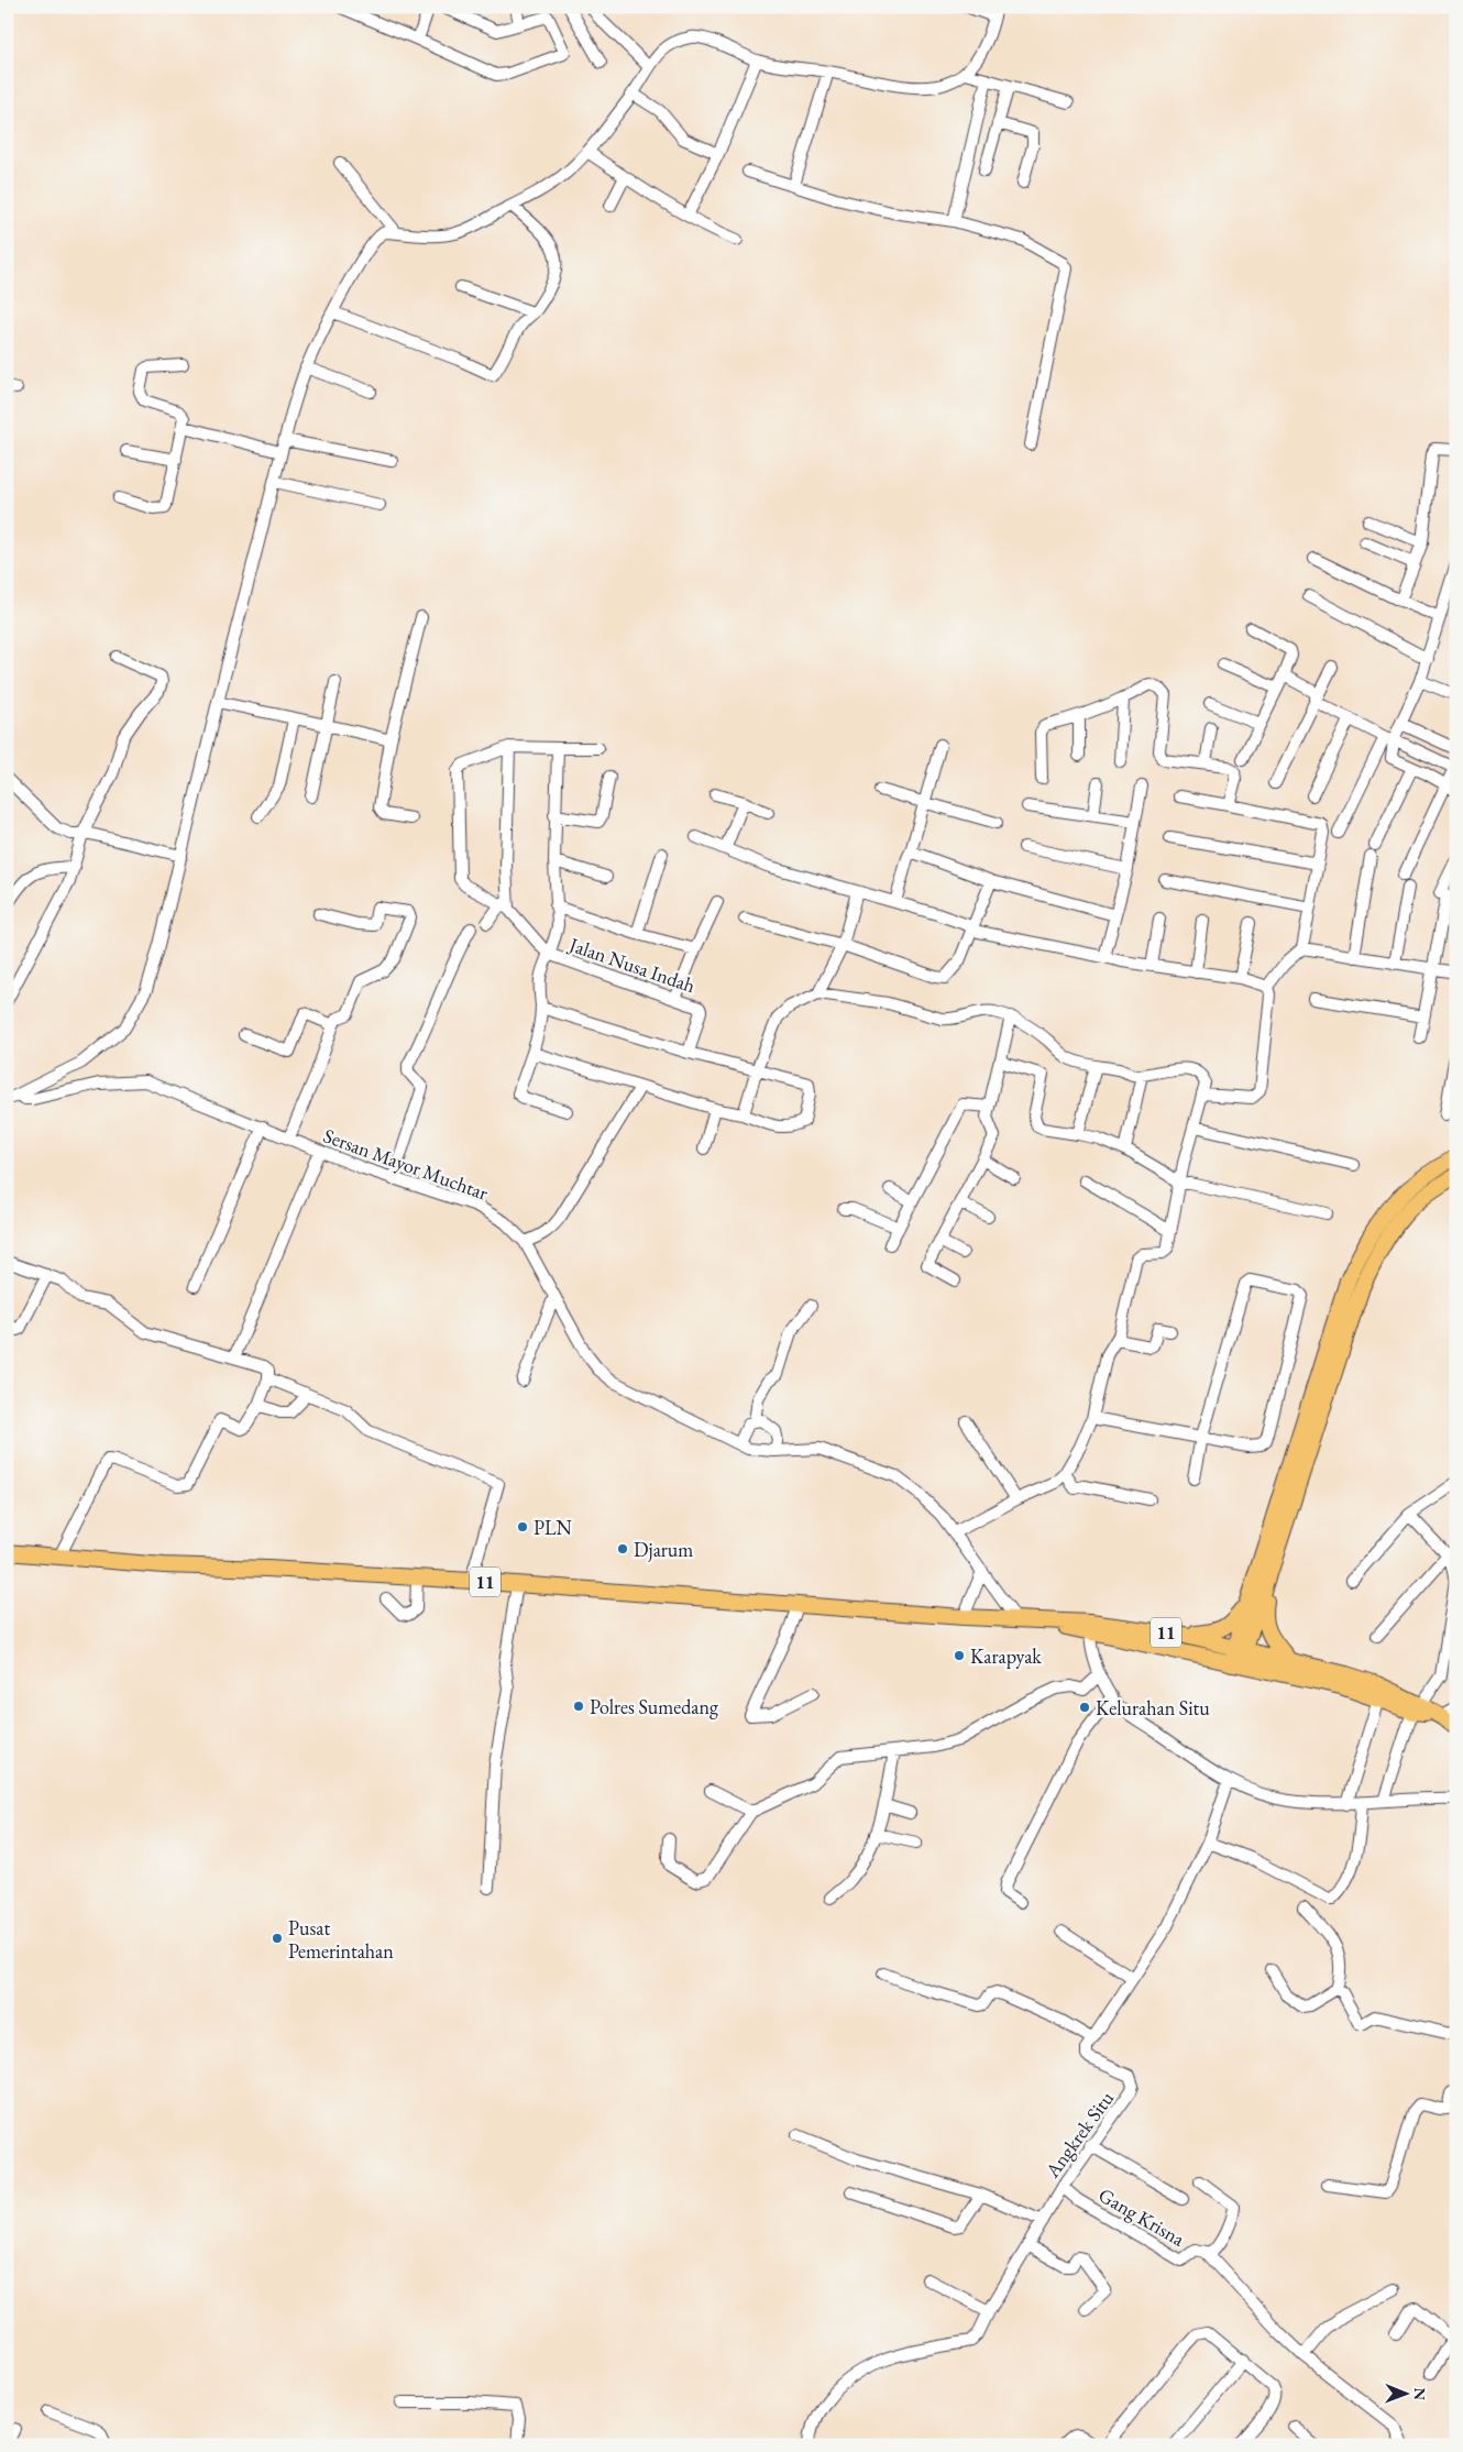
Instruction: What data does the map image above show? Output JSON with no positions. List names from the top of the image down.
{
  "streets": {
    "highway": ["11"],
    "street": [
      "Jalan Nusa Indah",
      "Sersan Mayor Muchtar",
      "Angkrek Situ",
      "Gang Krisna"
    ]
  },
  "crossings": [
    ["Sersan Mayor Muchtar", "11"],
    ["Angkrek Situ", "Gang Krisna"]
  ],
  "places": [
    "PLN",
    "Djarum",
    "Karapyak",
    "Polres Sumedang",
    "Kelurahan Situ",
    "Pusat Pemerintahan"
  ],
  "north": "right"
}
